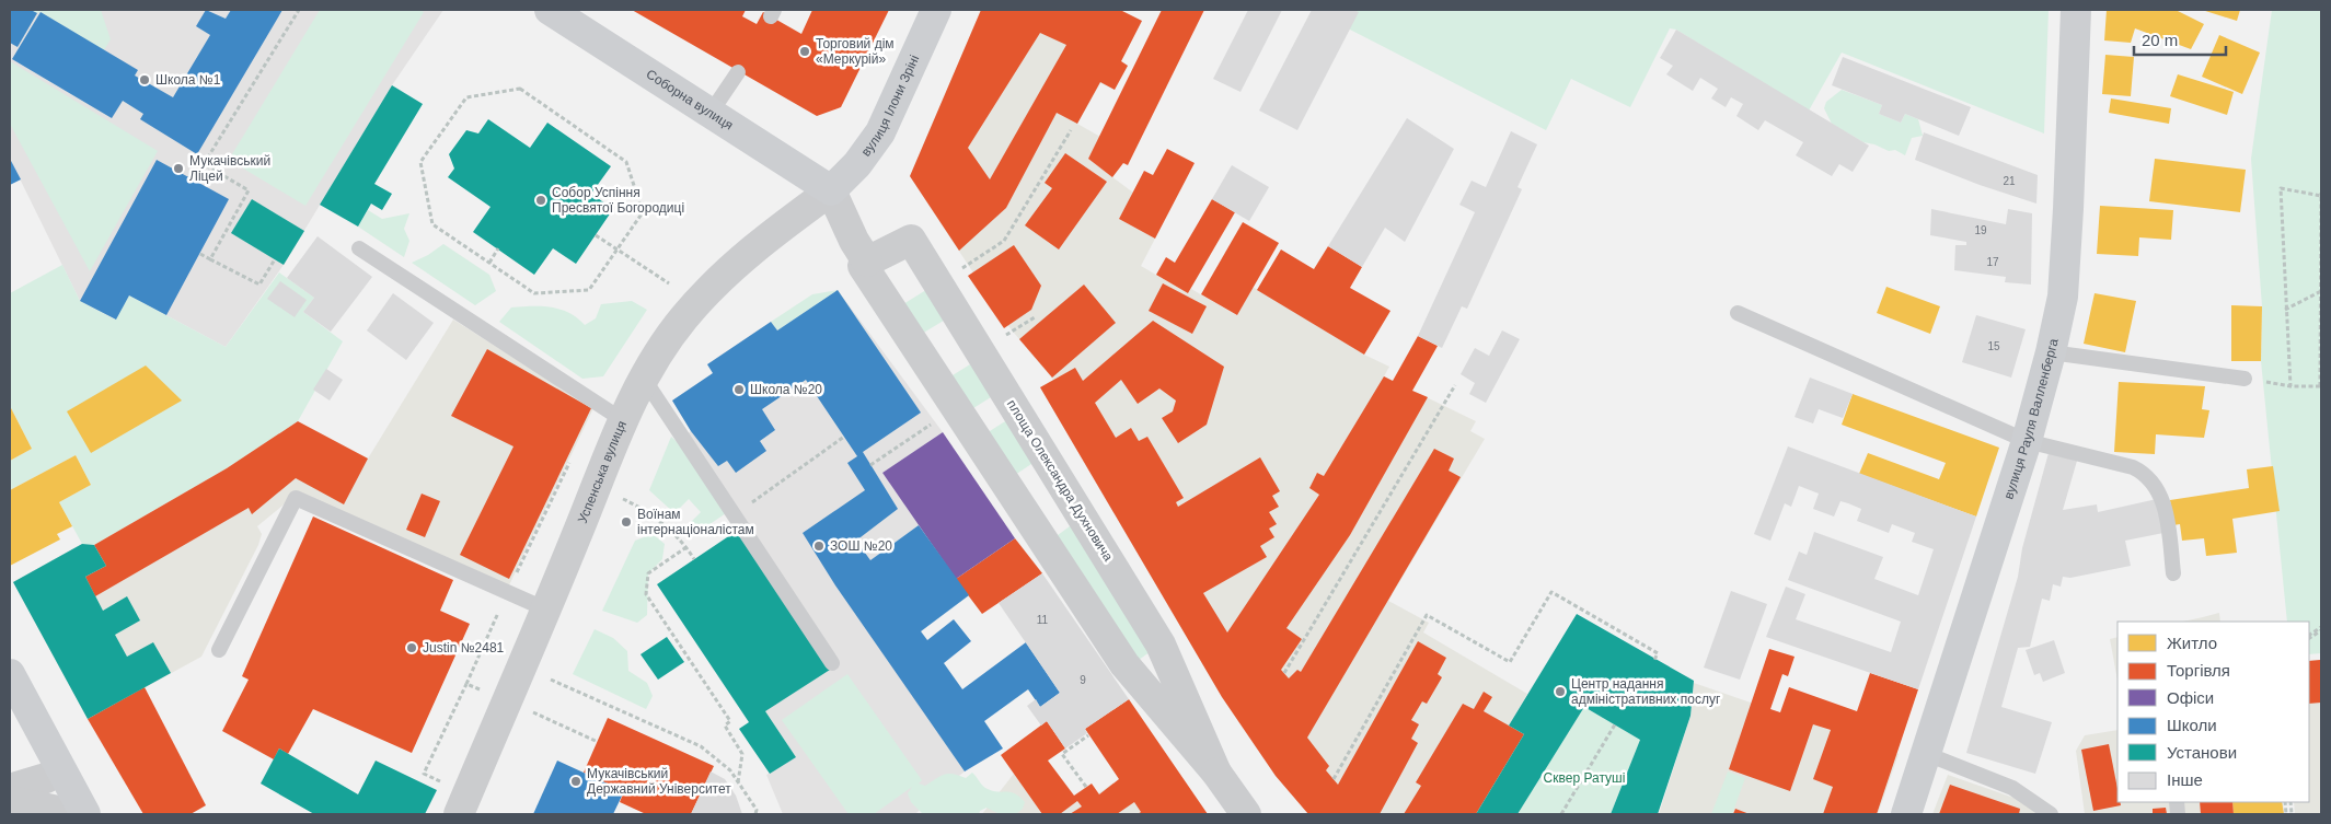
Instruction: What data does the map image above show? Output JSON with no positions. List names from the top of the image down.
{
  "streets": {
    "street": [
      "Соборна вулиця",
      "вулиця Ілони Зріні",
      "вулиця Рауля Валленберга",
      "Успенська вулиця",
      "площа Олександра Духновича"
    ]
  },
  "crossings": [
    ["Соборна вулиця", "вулиця Ілони Зріні"],
    ["Соборна вулиця", "Успенська вулиця"],
    ["Соборна вулиця", "площа Олександра Духновича"],
    ["вулиця Ілони Зріні", "Успенська вулиця"],
    ["вулиця Ілони Зріні", "площа Олександра Духновича"],
    ["Успенська вулиця", "площа Олександра Духновича"]
  ],
  "parks": ["Сквер Ратуші"],
  "places": [
    "Торговий дім «Меркурій»",
    "Школа №1",
    "Мукачівський Ліцей",
    "Собор Успіння Пресвятої Богородиці",
    "Школа №20",
    "Воїнам інтернаціоналістам",
    "ЗОШ №20",
    "Justin №2481",
    "Центр надання адміністративних послуг",
    "Мукачівський Державний Університет"
  ],
  "house_numbers": [
    "21",
    "19",
    "17",
    "15",
    "11",
    "9"
  ],
  "legend": [
    "Житло",
    "Торгівля",
    "Офіси",
    "Школи",
    "Установи",
    "Інше"
  ],
  "scale_bar": "20 m"
}
